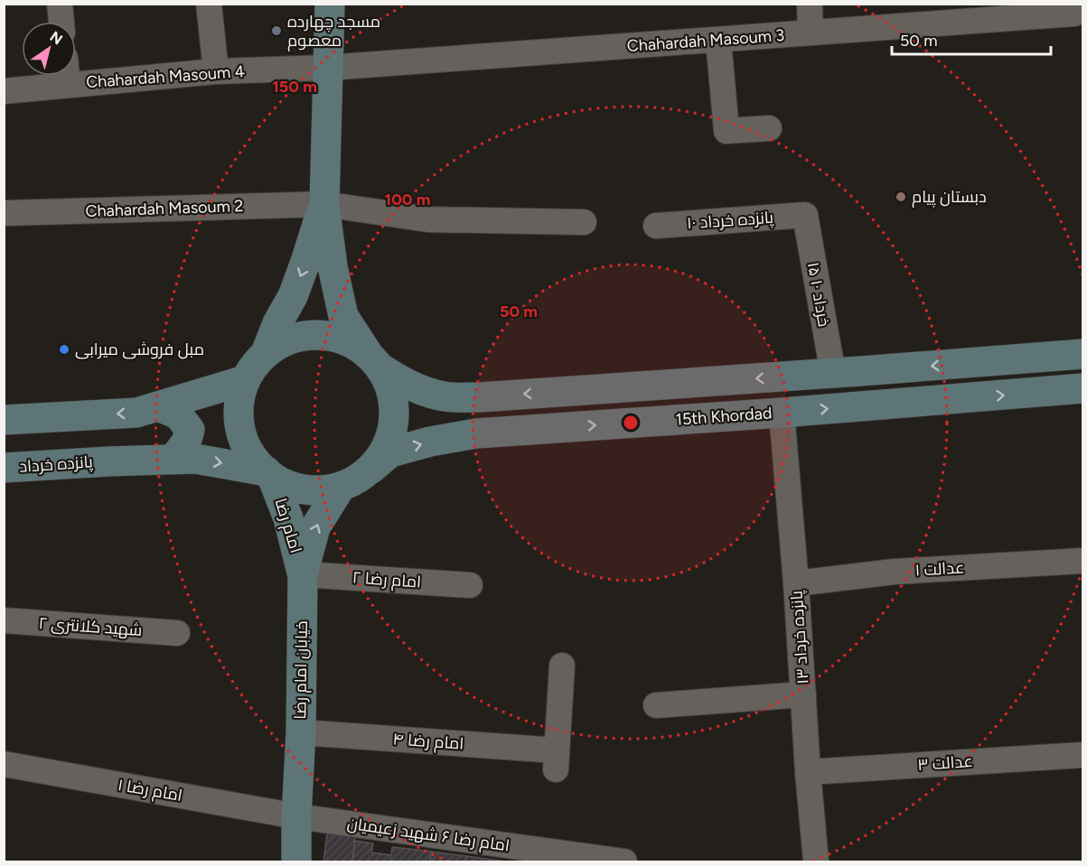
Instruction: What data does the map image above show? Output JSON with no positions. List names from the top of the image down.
{
  "streets": {
    "main road": [
      "15th Khordad",
      "پانزده خرداد",
      "امام رضا",
      "خیابان امام رضا"
    ],
    "street": [
      "Chahardah Masoum 3",
      "Chahardah Masoum 4",
      "Chahardah Masoum 2",
      "پانزده خرداد ۱۰",
      "۱۵ خرداد ۱۰",
      "عدالت ۱",
      "امام رضا ۲",
      "شهید کلانتری ۲",
      "پانزده خرداد ۱۳",
      "امام رضا ۴",
      "عدالت ۳",
      "امام رضا ۱",
      "امام رضا ۶ شهید زعیمیان"
    ]
  },
  "crossings": [
    ["Chahardah Masoum 3", "Chahardah Masoum 4"],
    ["پانزده خرداد ۱۰", "۱۵ خرداد ۱۰"],
    ["15th Khordad", "پانزده خرداد"],
    ["15th Khordad", "امام رضا"],
    ["15th Khordad", "پانزده خرداد ۱۳"],
    ["15th Khordad", "خیابان امام رضا"],
    ["پانزده خرداد", "امام رضا"],
    ["پانزده خرداد", "خیابان امام رضا"],
    ["امام رضا", "امام رضا ۲"],
    ["امام رضا", "خیابان امام رضا"],
    ["عدالت ۱", "پانزده خرداد ۱۳"],
    ["امام رضا ۲", "خیابان امام رضا"],
    ["پانزده خرداد ۱۳", "عدالت ۳"],
    ["خیابان امام رضا", "امام رضا ۴"],
    ["خیابان امام رضا", "امام رضا ۱"],
    ["خیابان امام رضا", "امام رضا ۶ شهید زعیمیان"],
    ["امام رضا ۱", "امام رضا ۶ شهید زعیمیان"]
  ],
  "places": ["مسجد چهارده معصوم", "دبستان پیام", "مبل فروشی میرابی"],
  "scale_bar": "50 m",
  "north": "top right",
  "rings": ["150 m", "100 m", "50 m"]
}
